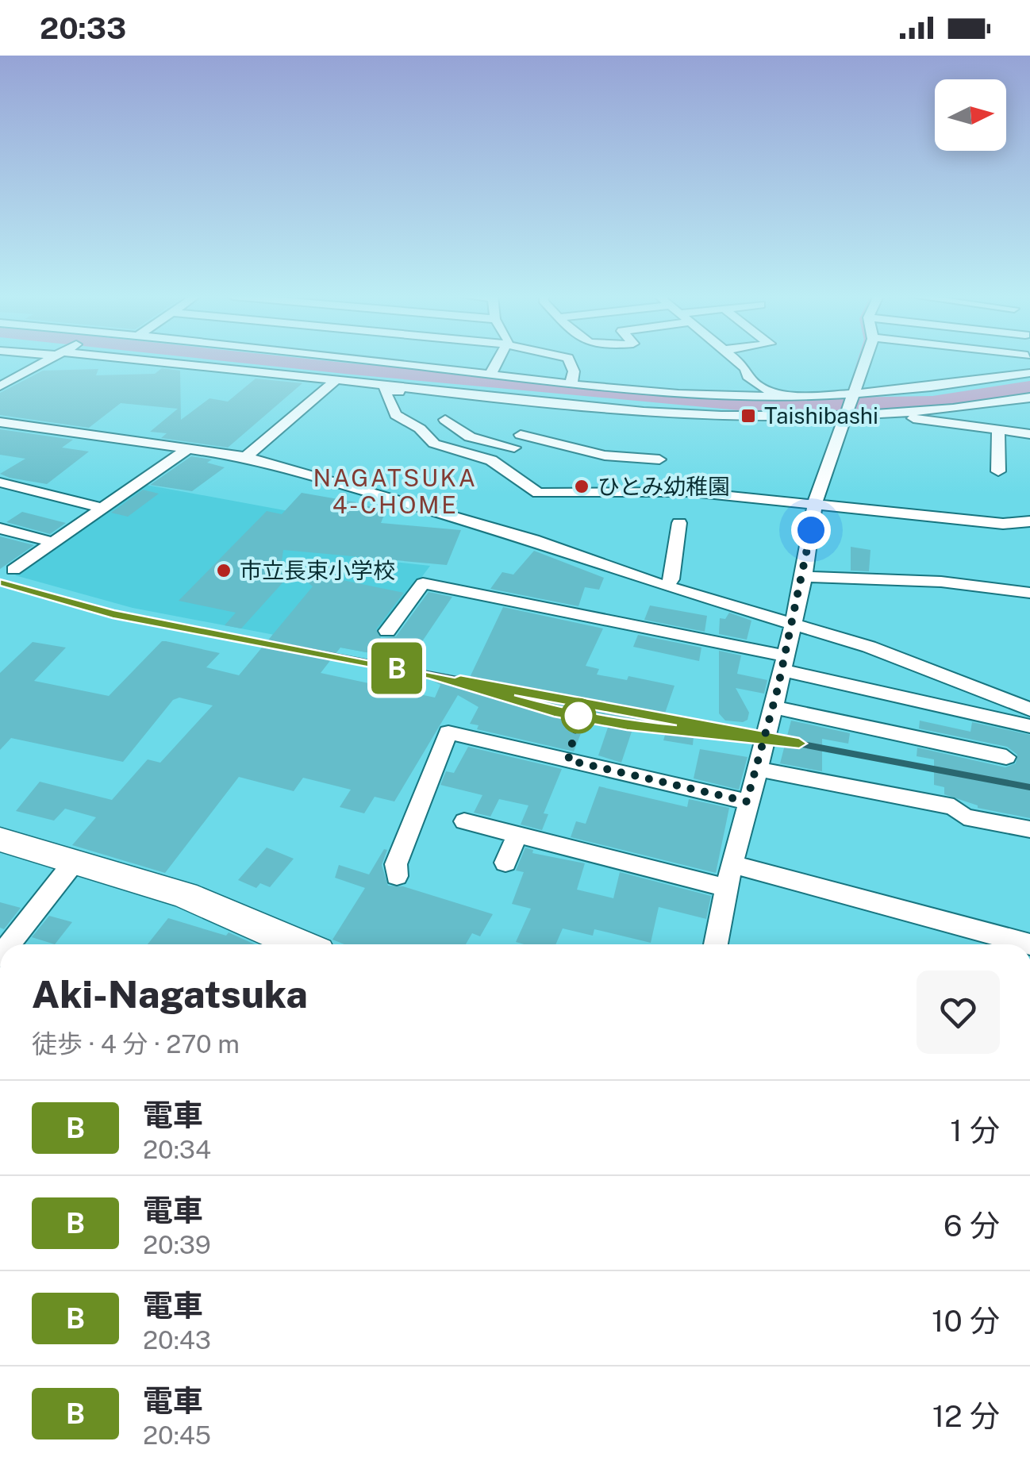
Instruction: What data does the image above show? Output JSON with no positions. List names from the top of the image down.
{
  "districts": ["NAGATSUKA 4-CHOME"],
  "places": {
    "transit": ["Taishibashi"],
    "other": ["ひとみ幼稚園", "市立長束小学校"]
  },
  "north": "right",
  "page": {
    "status": "20:33",
    "on_map": "B",
    "heading": ["Aki-Nagatsuka", "徒歩 · 4 分 · 270 m"],
    "list": [
      {
        "mark": "B",
        "name": "電車",
        "note": "20:34",
        "value": "1 分"
      },
      {
        "mark": "B",
        "name": "電車",
        "note": "20:39",
        "value": "6 分"
      },
      {
        "mark": "B",
        "name": "電車",
        "note": "20:43",
        "value": "10 分"
      },
      {
        "mark": "B",
        "name": "電車",
        "note": "20:45",
        "value": "12 分"
      }
    ]
  }
}
